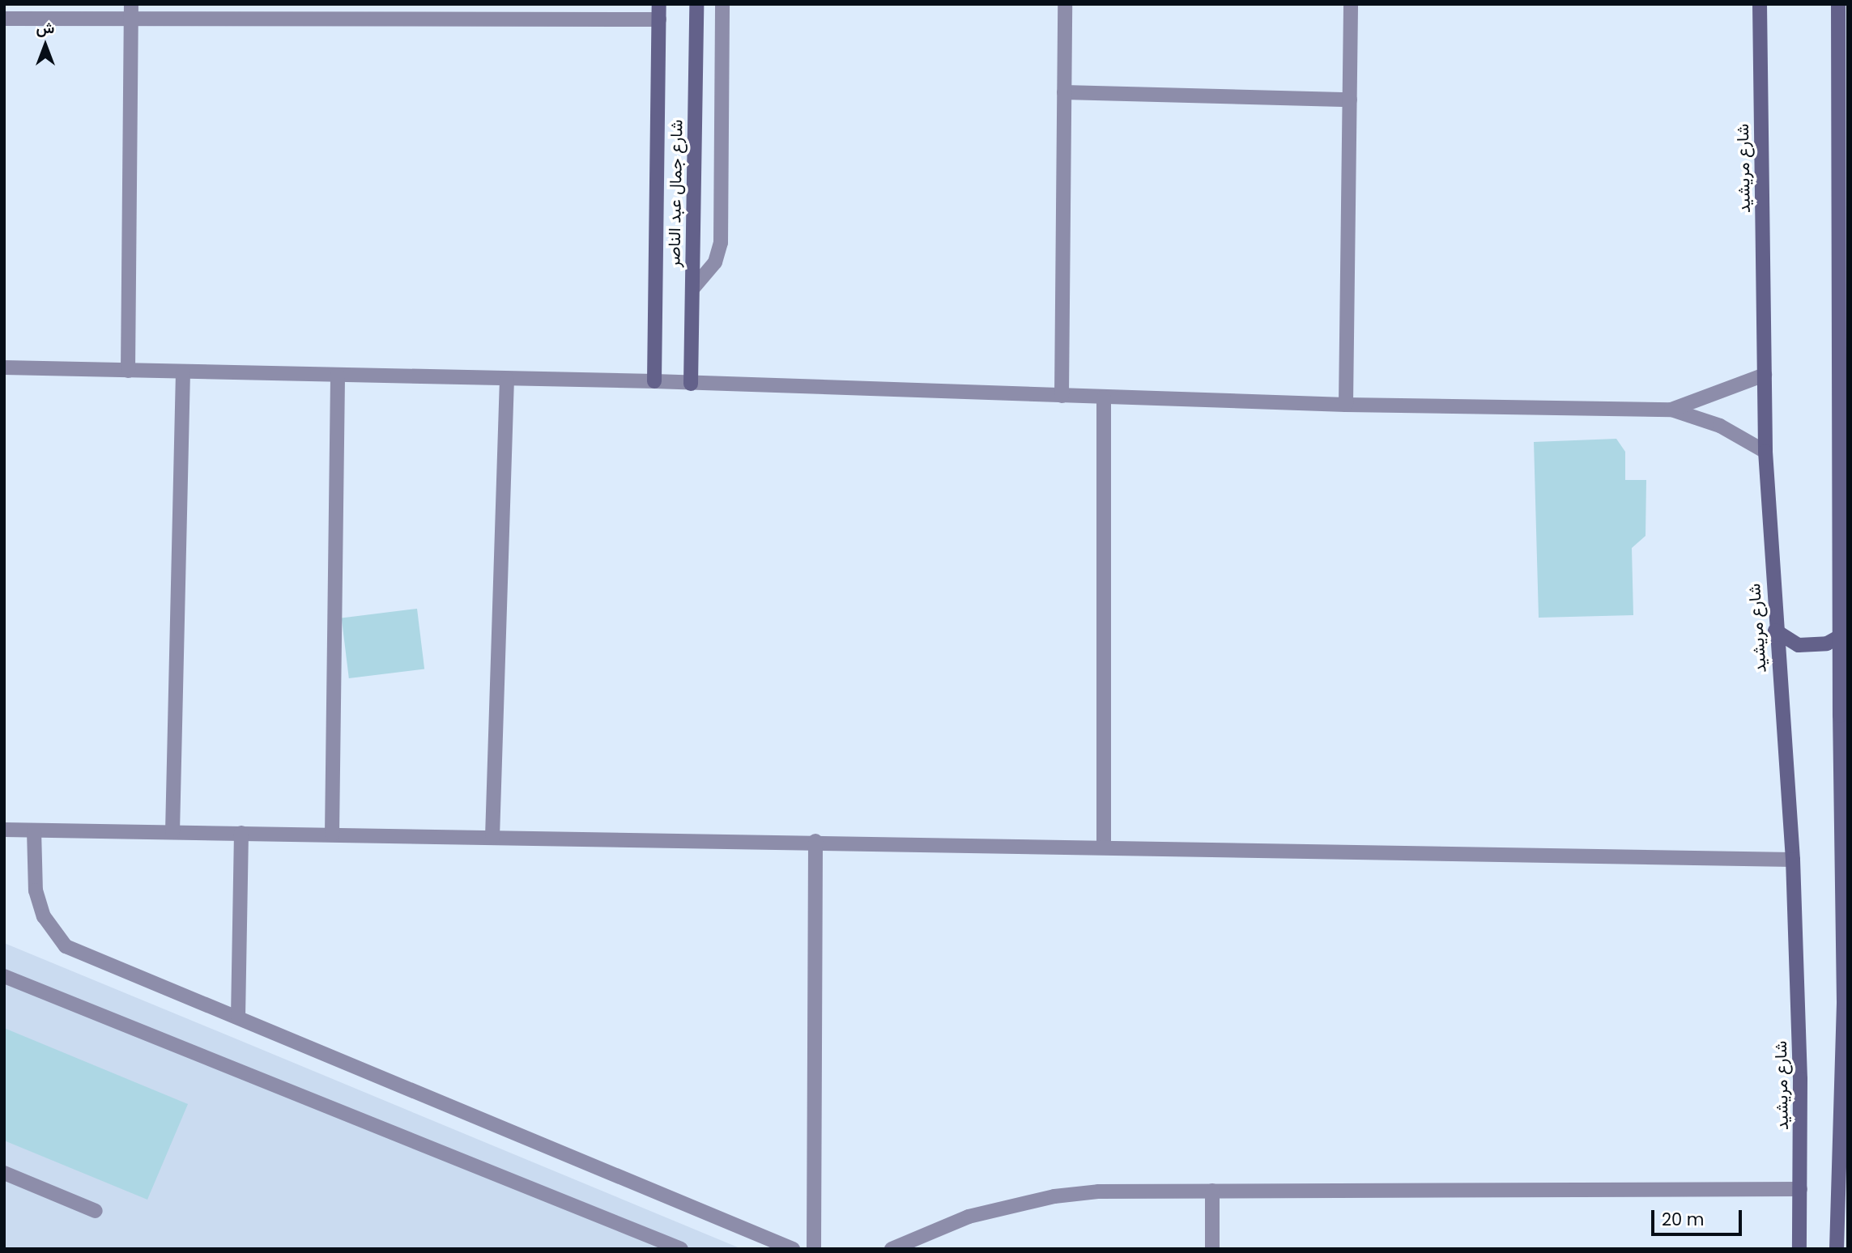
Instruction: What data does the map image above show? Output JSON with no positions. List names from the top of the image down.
{
  "streets": {
    "main road": ["شارع مريشيد", "شارع جمال عبد الناصر"]
  },
  "scale_bar": "20 m",
  "north": "top"
}
